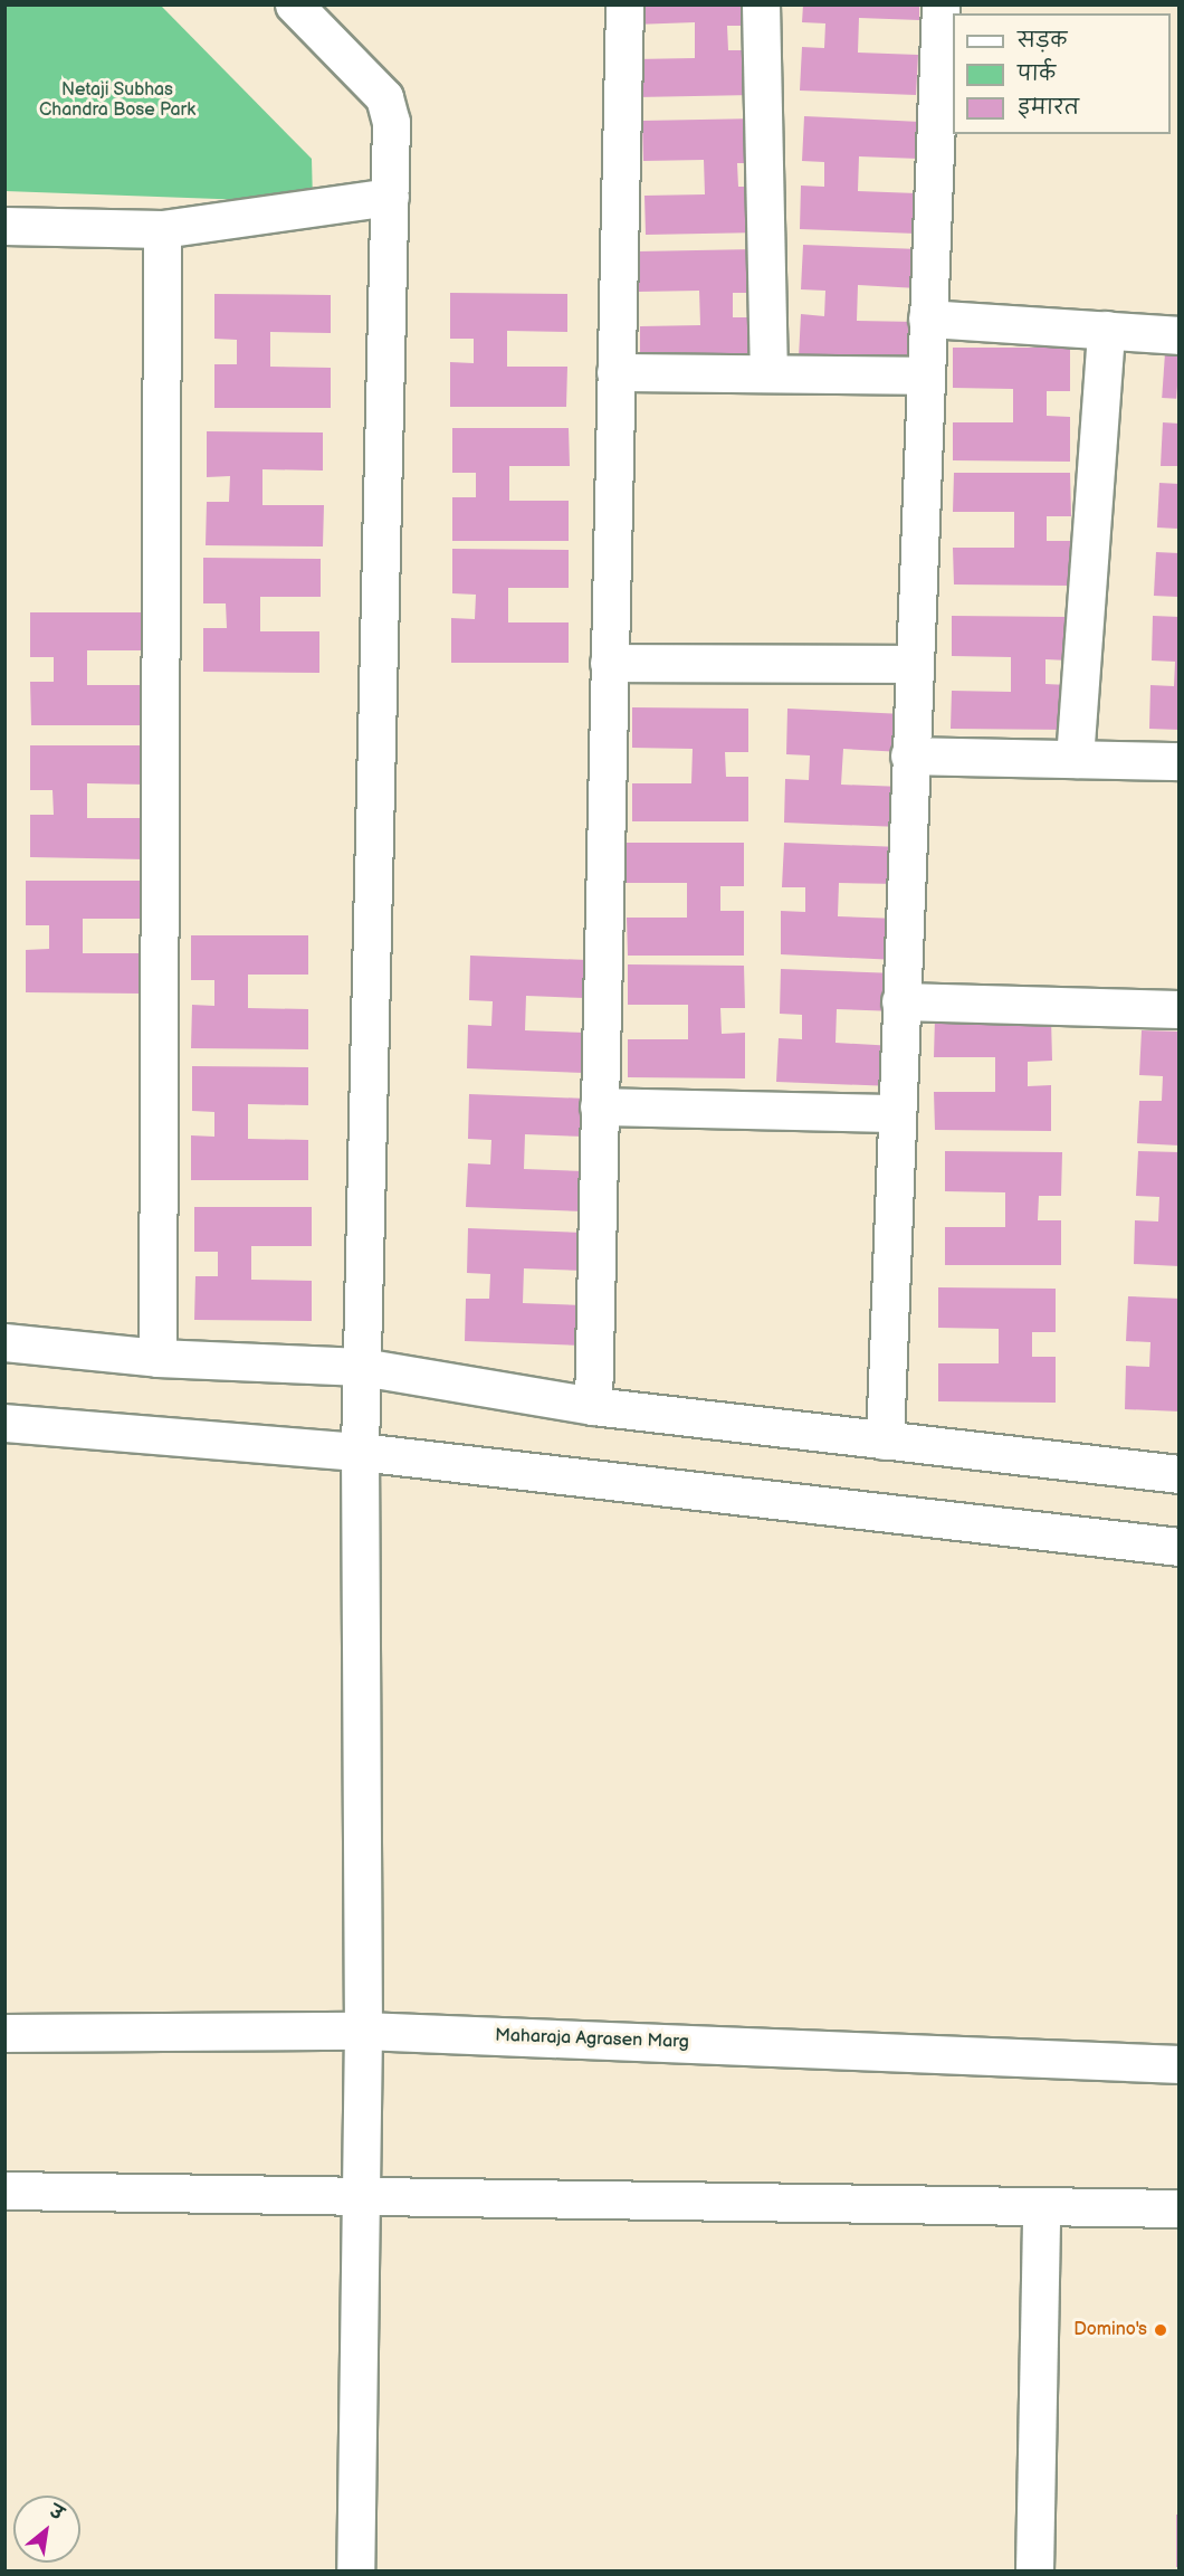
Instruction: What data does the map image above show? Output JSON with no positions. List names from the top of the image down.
{
  "streets": {
    "street": ["Maharaja Agrasen Marg"]
  },
  "parks": ["Netaji Subhas Chandra Bose Park"],
  "places": ["Domino's"],
  "legend": ["सड़क", "पार्क", "इमारत"],
  "north": "top right"
}
